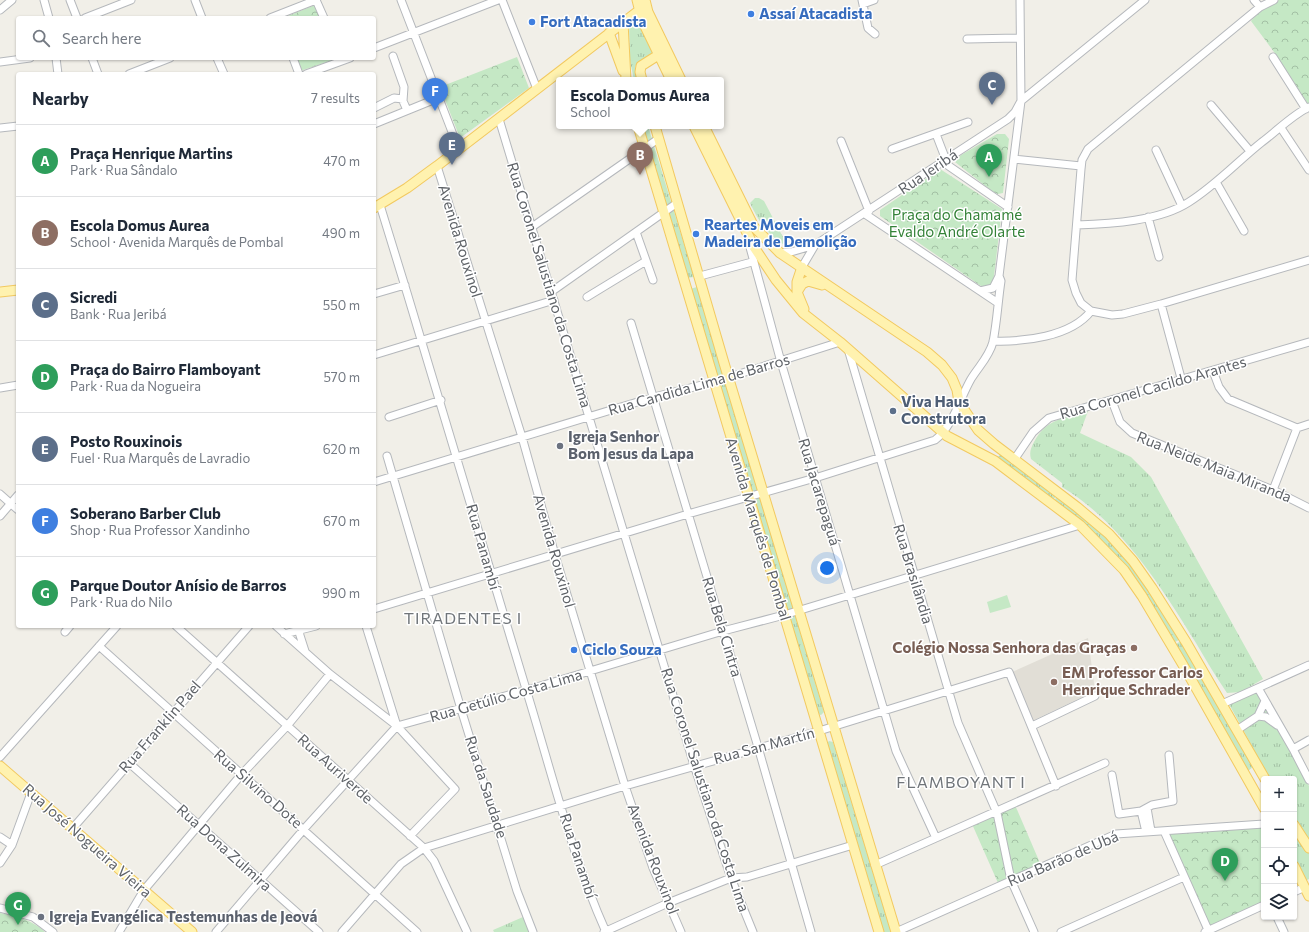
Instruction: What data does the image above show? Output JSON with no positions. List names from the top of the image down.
{
  "streets": {
    "main road": ["Avenida Marquês de Pombal", "Rua José Nogueira Vieira"],
    "street": [
      "Rua Jeribá",
      "Avenida Rouxinol",
      "Rua Coronel Salustiano da Costa Lima",
      "Rua Candida Lima de Barros",
      "Rua Coronel Cacildo Arantes",
      "Rua Neide Maia Miranda",
      "Rua Jacarepaguá",
      "Rua Panambí",
      "Rua Brasilândia",
      "Rua Bela Cintra",
      "Rua Getúlio Costa Lima",
      "Rua Franklin Pael",
      "Rua San Martín",
      "Rua Auriverde",
      "Rua da Saudade",
      "Rua Silvino Dote",
      "Rua Dona Zulmira",
      "Rua Barão de Ubá"
    ]
  },
  "crossings": [
    ["Avenida Rouxinol", "Rua Candida Lima de Barros"],
    ["Avenida Rouxinol", "Rua Getúlio Costa Lima"],
    ["Avenida Rouxinol", "Rua San Martín"],
    ["Rua Coronel Salustiano da Costa Lima", "Rua Candida Lima de Barros"],
    ["Rua Coronel Salustiano da Costa Lima", "Rua Getúlio Costa Lima"],
    ["Rua Coronel Salustiano da Costa Lima", "Rua San Martín"],
    ["Rua Candida Lima de Barros", "Rua Jacarepaguá"],
    ["Rua Candida Lima de Barros", "Avenida Marquês de Pombal"],
    ["Rua Candida Lima de Barros", "Rua Panambí"],
    ["Rua Candida Lima de Barros", "Rua Bela Cintra"],
    ["Rua Candida Lima de Barros", "Rua da Saudade"],
    ["Rua Coronel Cacildo Arantes", "Rua Neide Maia Miranda"],
    ["Rua Jacarepaguá", "Rua San Martín"],
    ["Avenida Marquês de Pombal", "Rua Getúlio Costa Lima"],
    ["Avenida Marquês de Pombal", "Rua San Martín"],
    ["Avenida Marquês de Pombal", "Rua Barão de Ubá"],
    ["Rua Panambí", "Rua Getúlio Costa Lima"],
    ["Rua Panambí", "Rua San Martín"],
    ["Rua Brasilândia", "Rua San Martín"],
    ["Rua Brasilândia", "Rua Barão de Ubá"],
    ["Rua Bela Cintra", "Rua Getúlio Costa Lima"],
    ["Rua Bela Cintra", "Rua San Martín"],
    ["Rua Getúlio Costa Lima", "Rua da Saudade"],
    ["Rua Franklin Pael", "Rua Auriverde"],
    ["Rua Franklin Pael", "Rua Silvino Dote"],
    ["Rua Franklin Pael", "Rua José Nogueira Vieira"],
    ["Rua Franklin Pael", "Rua Dona Zulmira"],
    ["Rua San Martín", "Rua Auriverde"],
    ["Rua San Martín", "Rua da Saudade"],
    ["Rua San Martín", "Rua Silvino Dote"]
  ],
  "districts": ["TIRADENTES I", "FLAMBOYANT I"],
  "parks": ["Praça do Chamamé Evaldo André Olarte"],
  "places": [
    "Assaí Atacadista",
    "Fort Atacadista",
    "Reartes Moveis em Madeira de Demolição",
    "Viva Haus Construtora",
    "Igreja Senhor Bom Jesus da Lapa",
    "Colégio Nossa Senhora das Graças",
    "Ciclo Souza",
    "EM Professor Carlos Henrique Schrader",
    "Igreja Evangélica Testemunhas de Jeová"
  ],
  "page": {
    "search": "Search here",
    "pins": [
      "C",
      "F",
      "E",
      "B",
      "A",
      "D",
      "G"
    ],
    "heading": ["Nearby", "7 results"],
    "popup": ["Escola Domus Aurea", "School"],
    "list": [
      {
        "mark": "A",
        "name": "Praça Henrique Martins",
        "note": "Park · Rua Sândalo",
        "value": "470 m"
      },
      {
        "mark": "B",
        "name": "Escola Domus Aurea",
        "note": "School · Avenida Marquês de Pombal",
        "value": "490 m"
      },
      {
        "mark": "C",
        "name": "Sicredi",
        "note": "Bank · Rua Jeribá",
        "value": "550 m"
      },
      {
        "mark": "D",
        "name": "Praça do Bairro Flamboyant",
        "note": "Park · Rua da Nogueira",
        "value": "570 m"
      },
      {
        "mark": "E",
        "name": "Posto Rouxinois",
        "note": "Fuel · Rua Marquês de Lavradio",
        "value": "620 m"
      },
      {
        "mark": "F",
        "name": "Soberano Barber Club",
        "note": "Shop · Rua Professor Xandinho",
        "value": "670 m"
      },
      {
        "mark": "G",
        "name": "Parque Doutor Anísio de Barros",
        "note": "Park · Rua do Nilo",
        "value": "990 m"
      }
    ],
    "map_buttons": ["+", "−"]
  }
}
